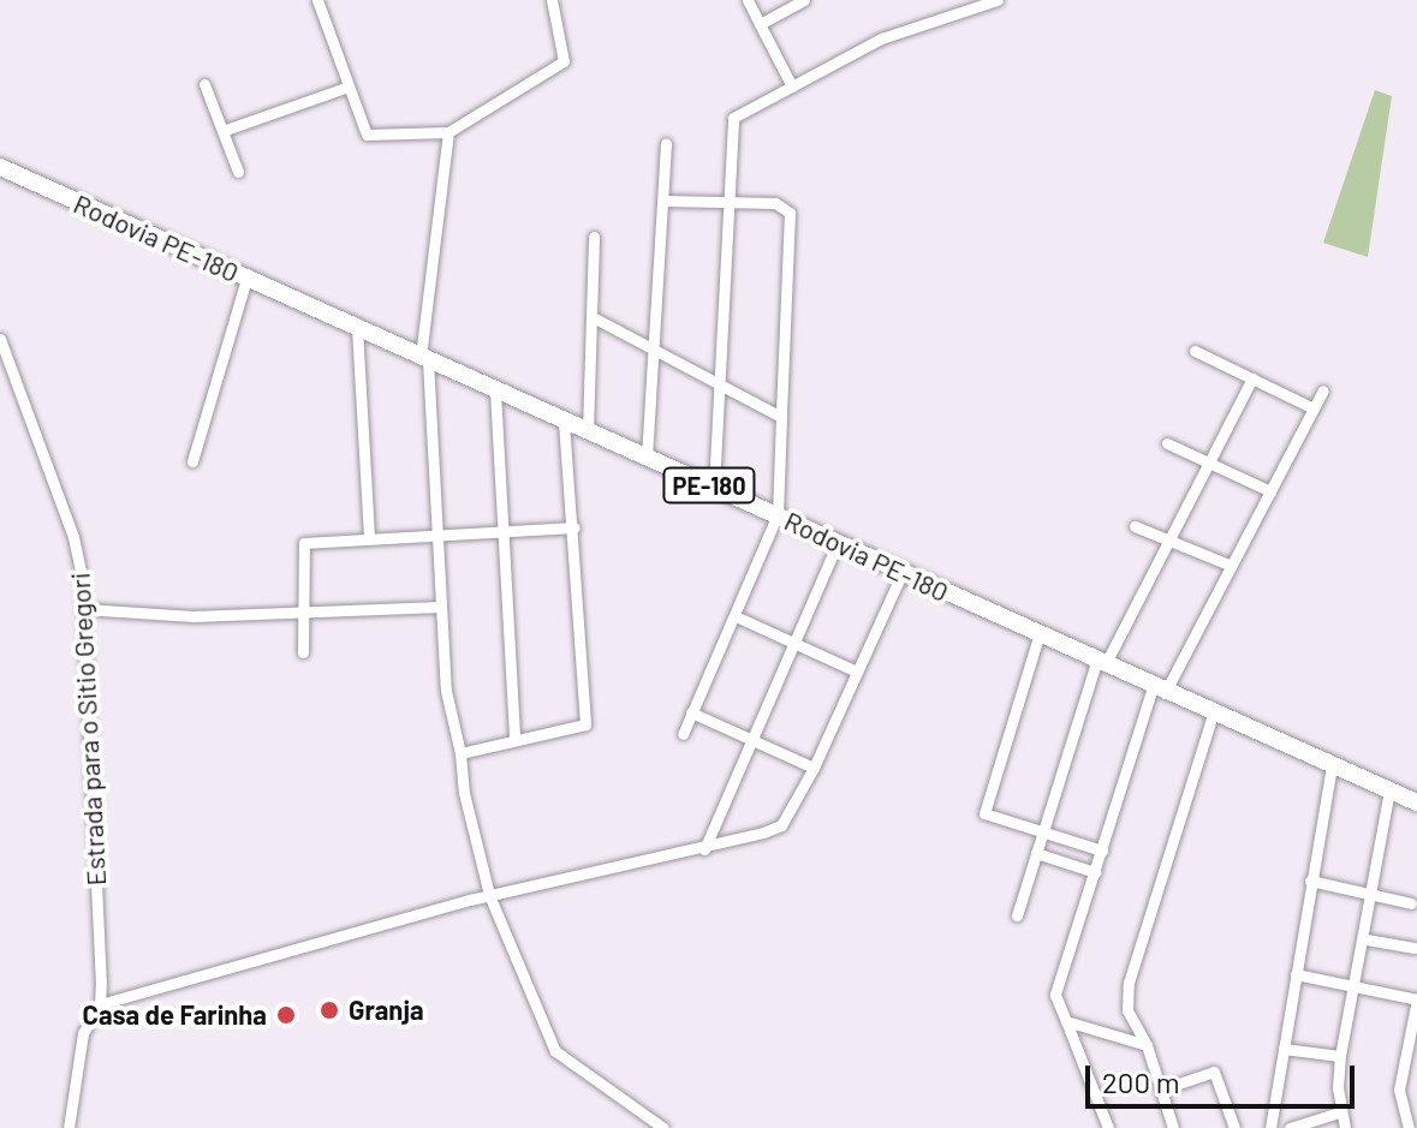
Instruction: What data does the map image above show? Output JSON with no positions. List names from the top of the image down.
{
  "streets": {
    "main road": ["Rodovia PE-180", "PE-180"],
    "street": ["Estrada para o Sitio Gregori"]
  },
  "places": ["Granja", "Casa de Farinha"],
  "scale_bar": "200 m"
}
